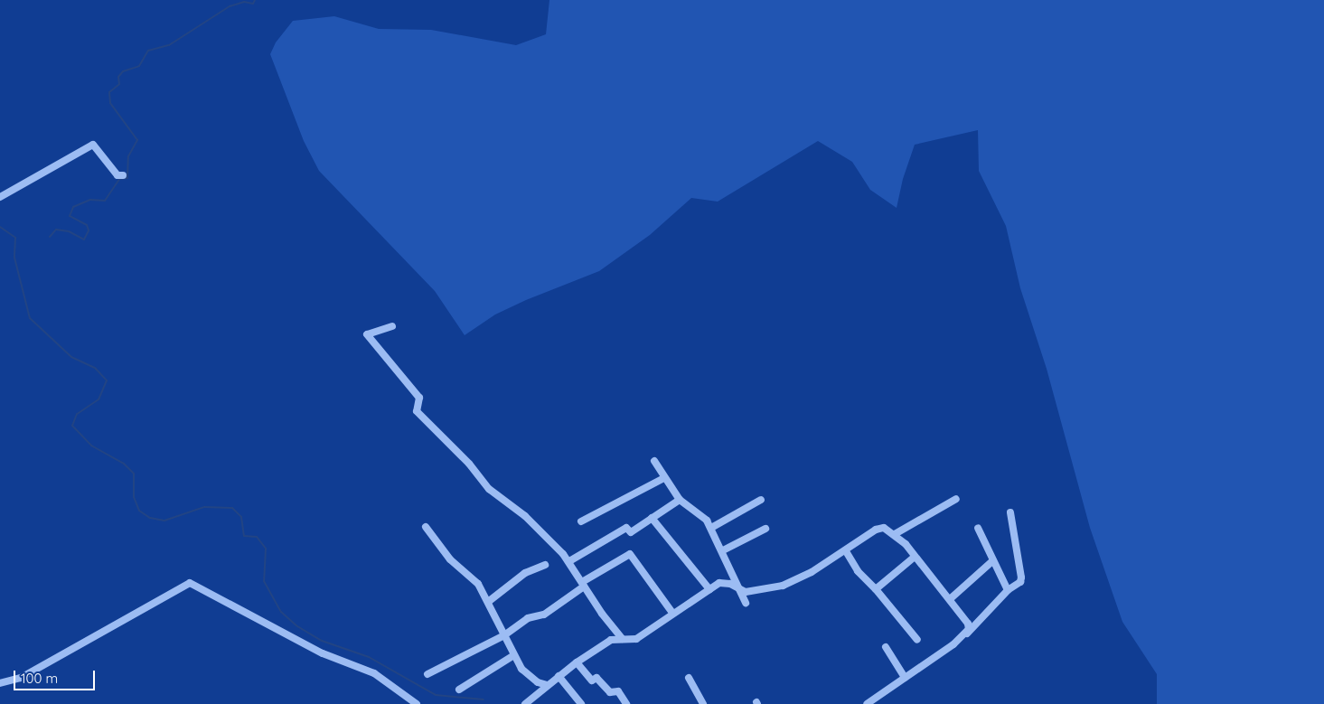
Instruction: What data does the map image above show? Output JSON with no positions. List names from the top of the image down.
{
  "scale_bar": "100 m"
}
